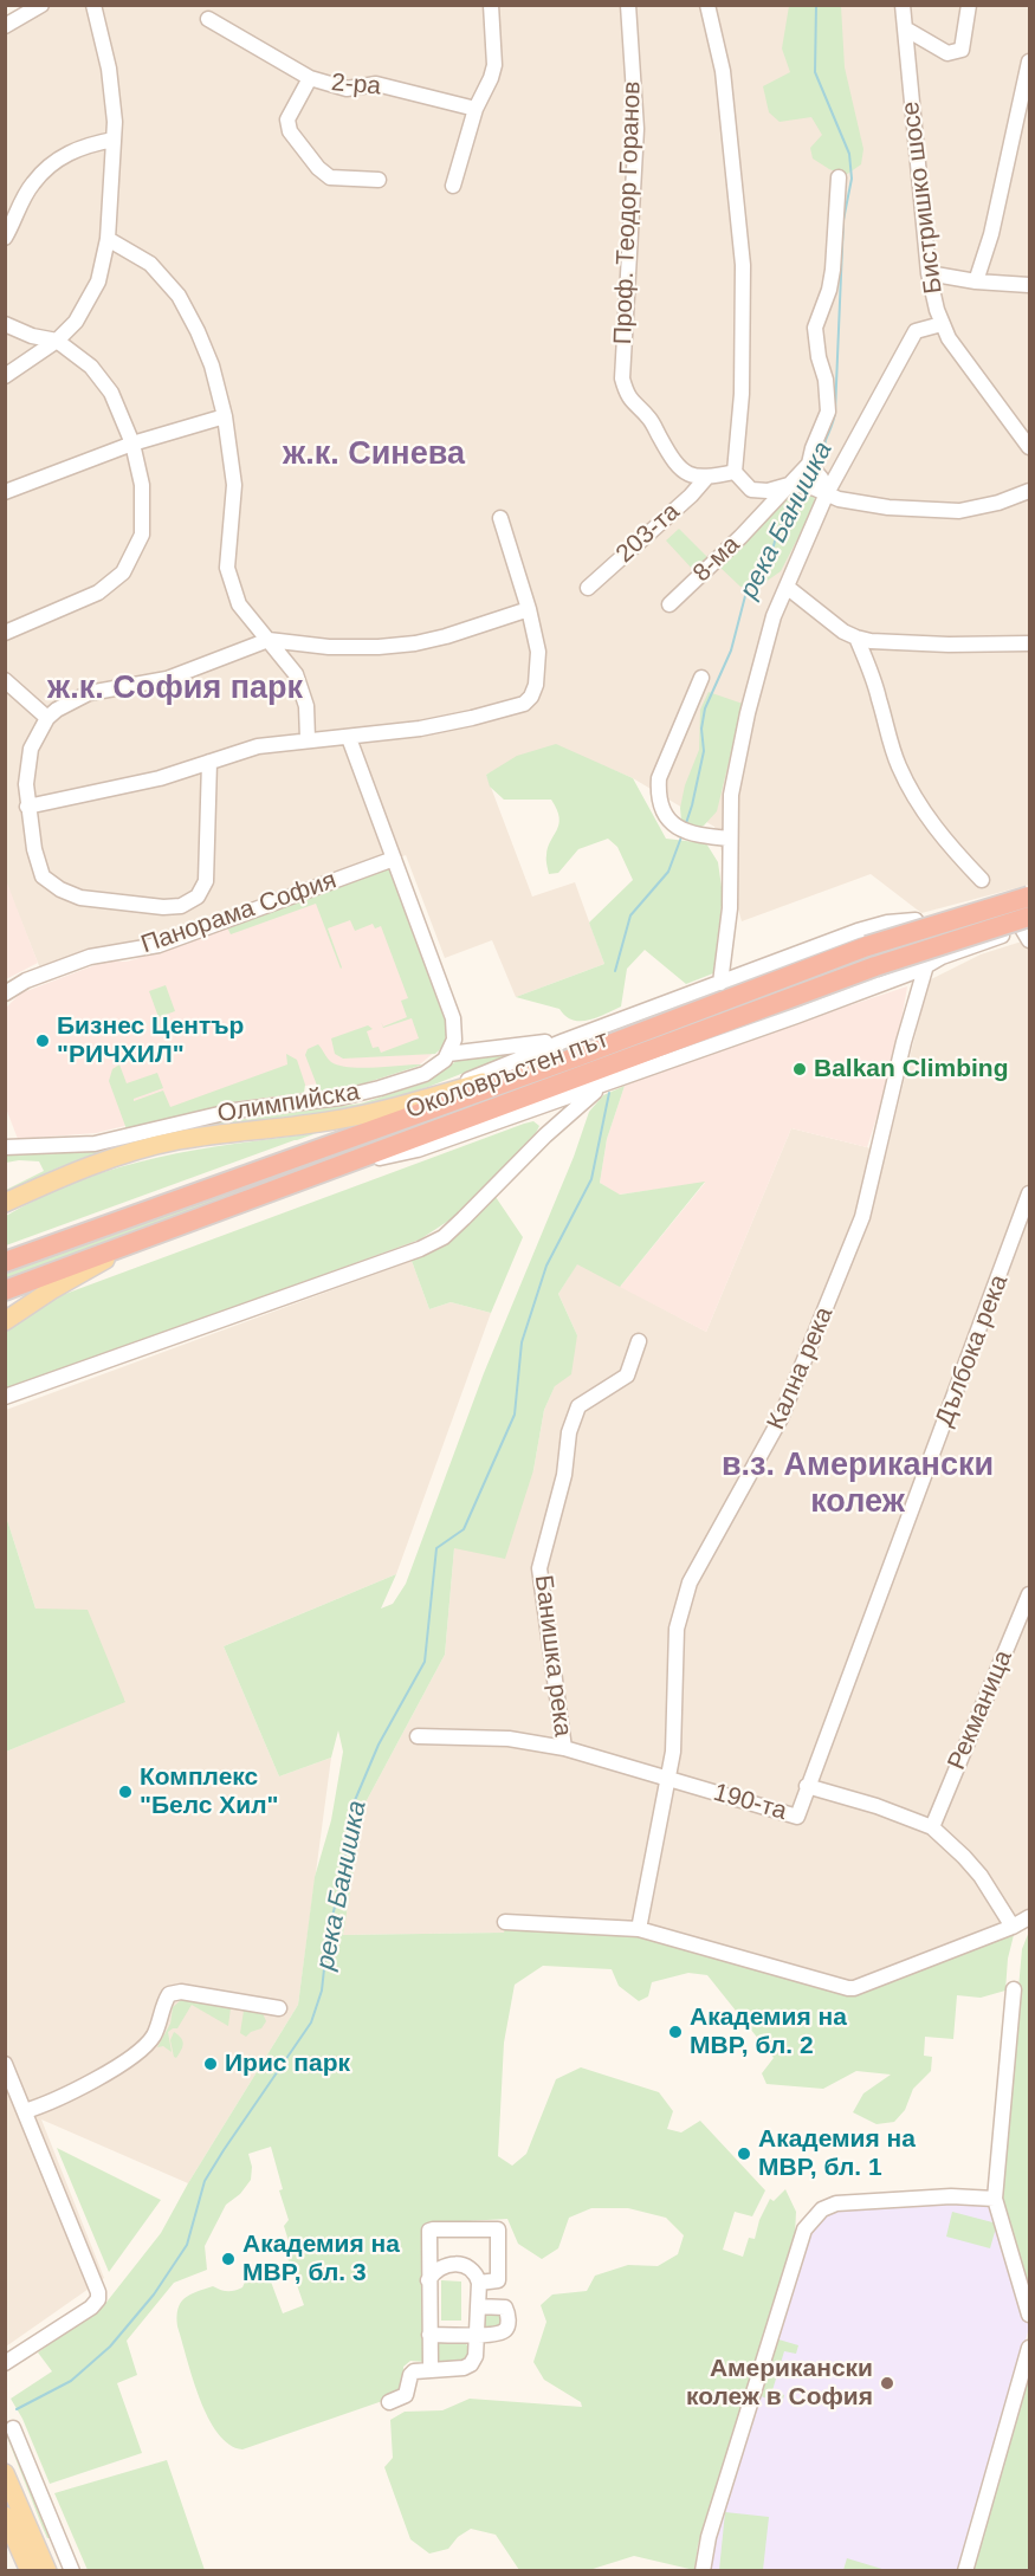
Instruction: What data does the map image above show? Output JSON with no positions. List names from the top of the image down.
{
  "streets": {
    "highway": ["Околовръстен път"],
    "street": [
      "2-ра",
      "Бистришко шосе",
      "Проф. Теодор Горанов",
      "203-та",
      "8-ма",
      "Панорама София",
      "Олимпийска",
      "Дълбока река",
      "Кална река",
      "Банишка река",
      "Рекманица",
      "190-та"
    ]
  },
  "crossings": [
    ["Проф. Теодор Горанов", "203-та"],
    ["Дълбока река", "190-та"],
    ["Кална река", "190-та"],
    ["Банишка река", "190-та"],
    ["Рекманица", "190-та"]
  ],
  "districts": ["ж.к. Синева", "ж.к. София парк", "в.з. Американски колеж"],
  "water": ["река Банишка"],
  "places": [
    "Бизнес Център \"РИЧХИЛ\"",
    "Balkan Climbing",
    "Комплекс \"Белс Хил\"",
    "Академия на МВР, бл. 2",
    "Ирис парк",
    "Академия на МВР, бл. 1",
    "Академия на МВР, бл. 3",
    "Американски колеж в София"
  ]
}
